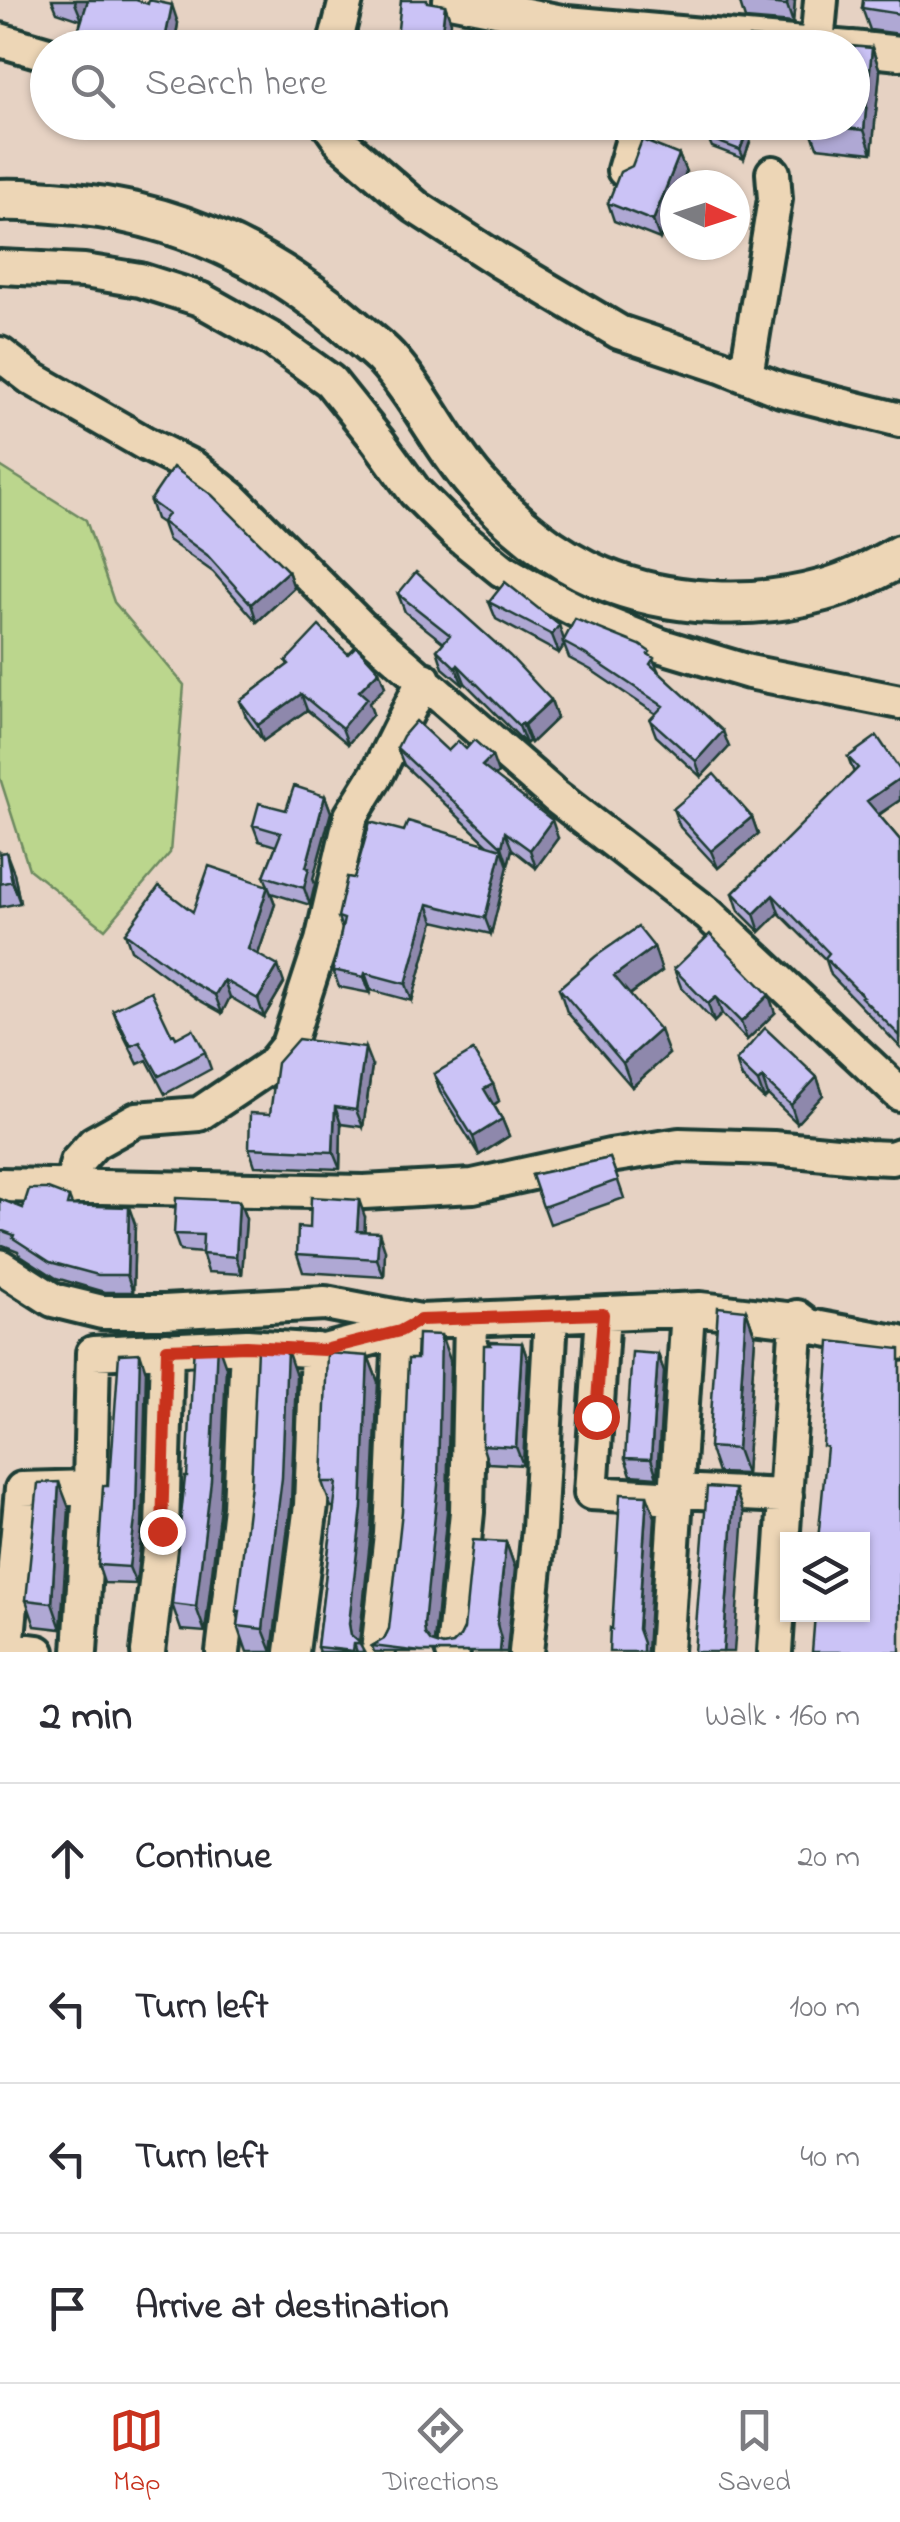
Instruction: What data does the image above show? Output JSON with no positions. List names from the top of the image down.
{
  "north": "right",
  "page": {
    "search": "Search here",
    "heading": ["2 min", "Walk · 160 m"],
    "list": [
      ["Continue", "20 m"],
      ["Turn left", "100 m"],
      ["Turn left", "40 m"],
      "Arrive at destination"
    ],
    "nav": ["Map", "Directions", "Saved"]
  }
}
